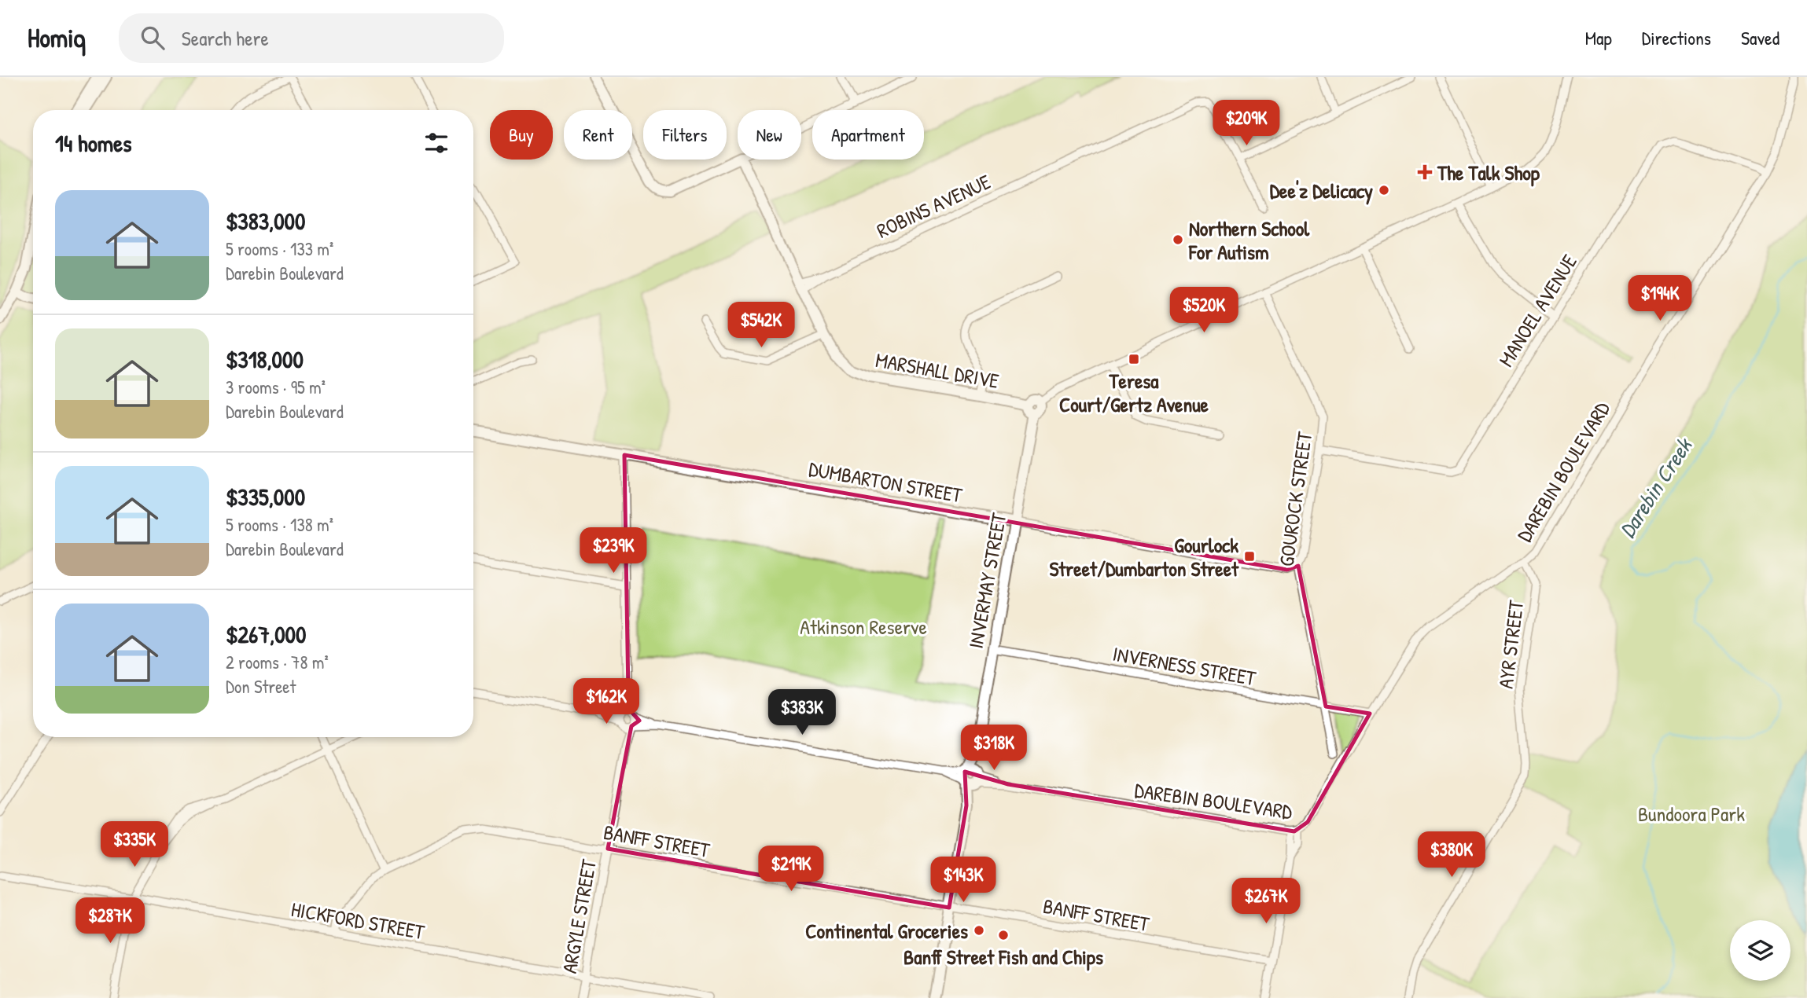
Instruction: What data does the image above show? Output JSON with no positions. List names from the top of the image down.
{
  "streets": {
    "street": [
      "ROBINS AVENUE",
      "MANOEL AVENUE",
      "MARSHALL DRIVE",
      "DAREBIN BOULEVARD",
      "DUMBARTON STREET",
      "GOUROCK STREET",
      "INVERMAY STREET",
      "AYR STREET",
      "INVERNESS STREET",
      "BANFF STREET",
      "ARGYLE STREET",
      "HICKFORD STREET"
    ]
  },
  "crossings": [
    ["ROBINS AVENUE", "MARSHALL DRIVE"],
    ["MANOEL AVENUE", "DAREBIN BOULEVARD"],
    ["MANOEL AVENUE", "GOUROCK STREET"],
    ["MARSHALL DRIVE", "INVERMAY STREET"],
    ["DAREBIN BOULEVARD", "INVERMAY STREET"],
    ["DAREBIN BOULEVARD", "AYR STREET"],
    ["DAREBIN BOULEVARD", "INVERNESS STREET"],
    ["DAREBIN BOULEVARD", "ARGYLE STREET"],
    ["DUMBARTON STREET", "GOUROCK STREET"],
    ["DUMBARTON STREET", "INVERMAY STREET"],
    ["DUMBARTON STREET", "ARGYLE STREET"],
    ["GOUROCK STREET", "INVERNESS STREET"],
    ["INVERMAY STREET", "INVERNESS STREET"],
    ["INVERMAY STREET", "BANFF STREET"],
    ["BANFF STREET", "ARGYLE STREET"],
    ["BANFF STREET", "HICKFORD STREET"],
    ["ARGYLE STREET", "HICKFORD STREET"]
  ],
  "water": ["Darebin Creek"],
  "parks": ["Atkinson Reserve", "Bundoora Park"],
  "places": {
    "health": ["The Talk Shop"],
    "other": [
      "Dee'z Delicacy",
      "Northern School For Autism",
      "Continental Groceries",
      "Banff Street Fish and Chips"
    ],
    "transit": ["Teresa Court/Gertz Avenue", "Gourlock Street/Dumbarton Street"]
  },
  "page": {
    "header": "Homiq",
    "search": "Search here",
    "nav": ["Map", "Directions", "Saved"],
    "price": [
      "$209K",
      "$194K",
      "$520K",
      "$542K",
      "$239K",
      "$162K",
      "$383K",
      "$318K",
      "$335K",
      "$380K",
      "$219K",
      "$143K",
      "$267K",
      "$287K"
    ],
    "chip": [
      "Buy",
      "Rent",
      "Filters",
      "New",
      "Apartment"
    ],
    "heading": "14 homes",
    "list": [
      {
        "name": "$383,000",
        "note": "5 rooms · 133 m² · Darebin Boulevard"
      },
      {
        "name": "$318,000",
        "note": "3 rooms · 95 m² · Darebin Boulevard"
      },
      {
        "name": "$335,000",
        "note": "5 rooms · 138 m² · Darebin Boulevard"
      },
      {
        "name": "$267,000",
        "note": "2 rooms · 78 m² · Don Street"
      }
    ]
  }
}
